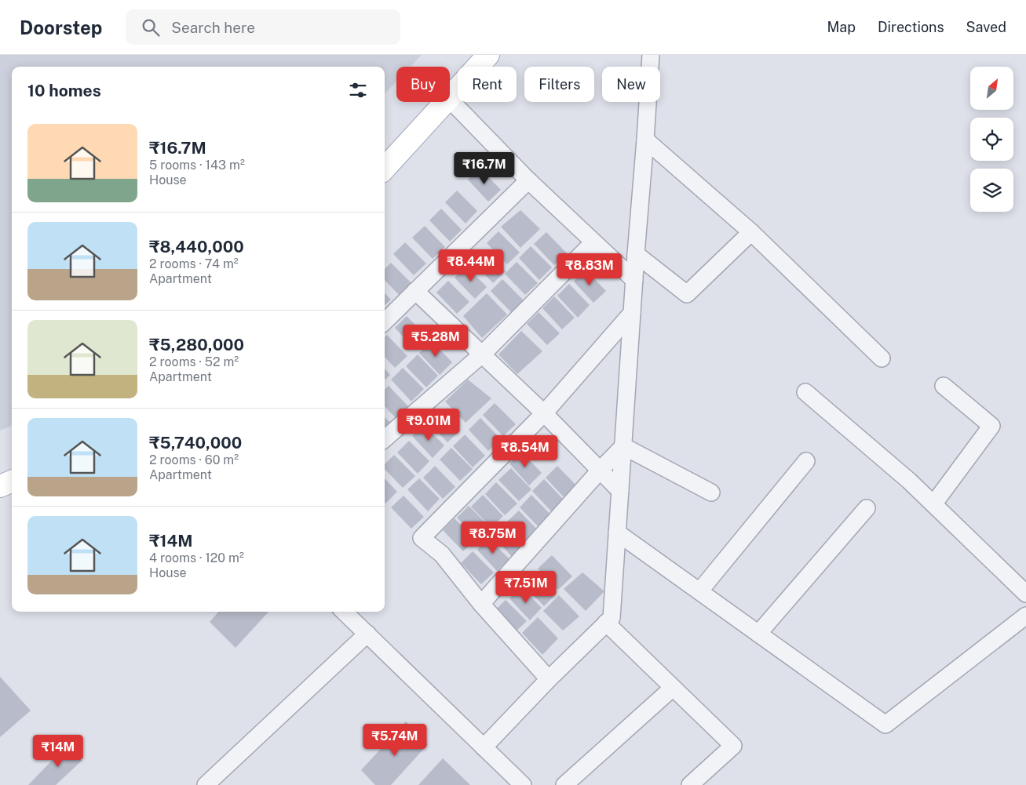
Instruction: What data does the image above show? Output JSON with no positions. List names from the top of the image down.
{
  "north": "top right",
  "page": {
    "header": "Doorstep",
    "search": "Search here",
    "nav": ["Map", "Directions", "Saved"],
    "chip": [
      "Buy",
      "Rent",
      "Filters",
      "New"
    ],
    "heading": "10 homes",
    "list": [
      {
        "name": "₹16.7M",
        "note": "5 rooms · 143 m² · House"
      },
      {
        "name": "₹8,440,000",
        "note": "2 rooms · 74 m² · Apartment"
      },
      {
        "name": "₹5,280,000",
        "note": "2 rooms · 52 m² · Apartment"
      },
      {
        "name": "₹5,740,000",
        "note": "2 rooms · 60 m² · Apartment"
      },
      {
        "name": "₹14M",
        "note": "4 rooms · 120 m² · House"
      }
    ],
    "price": [
      "₹16.7M",
      "₹8.44M",
      "₹8.83M",
      "₹5.28M",
      "₹9.01M",
      "₹8.54M",
      "₹8.75M",
      "₹7.51M",
      "₹5.74M",
      "₹14M"
    ]
  }
}
